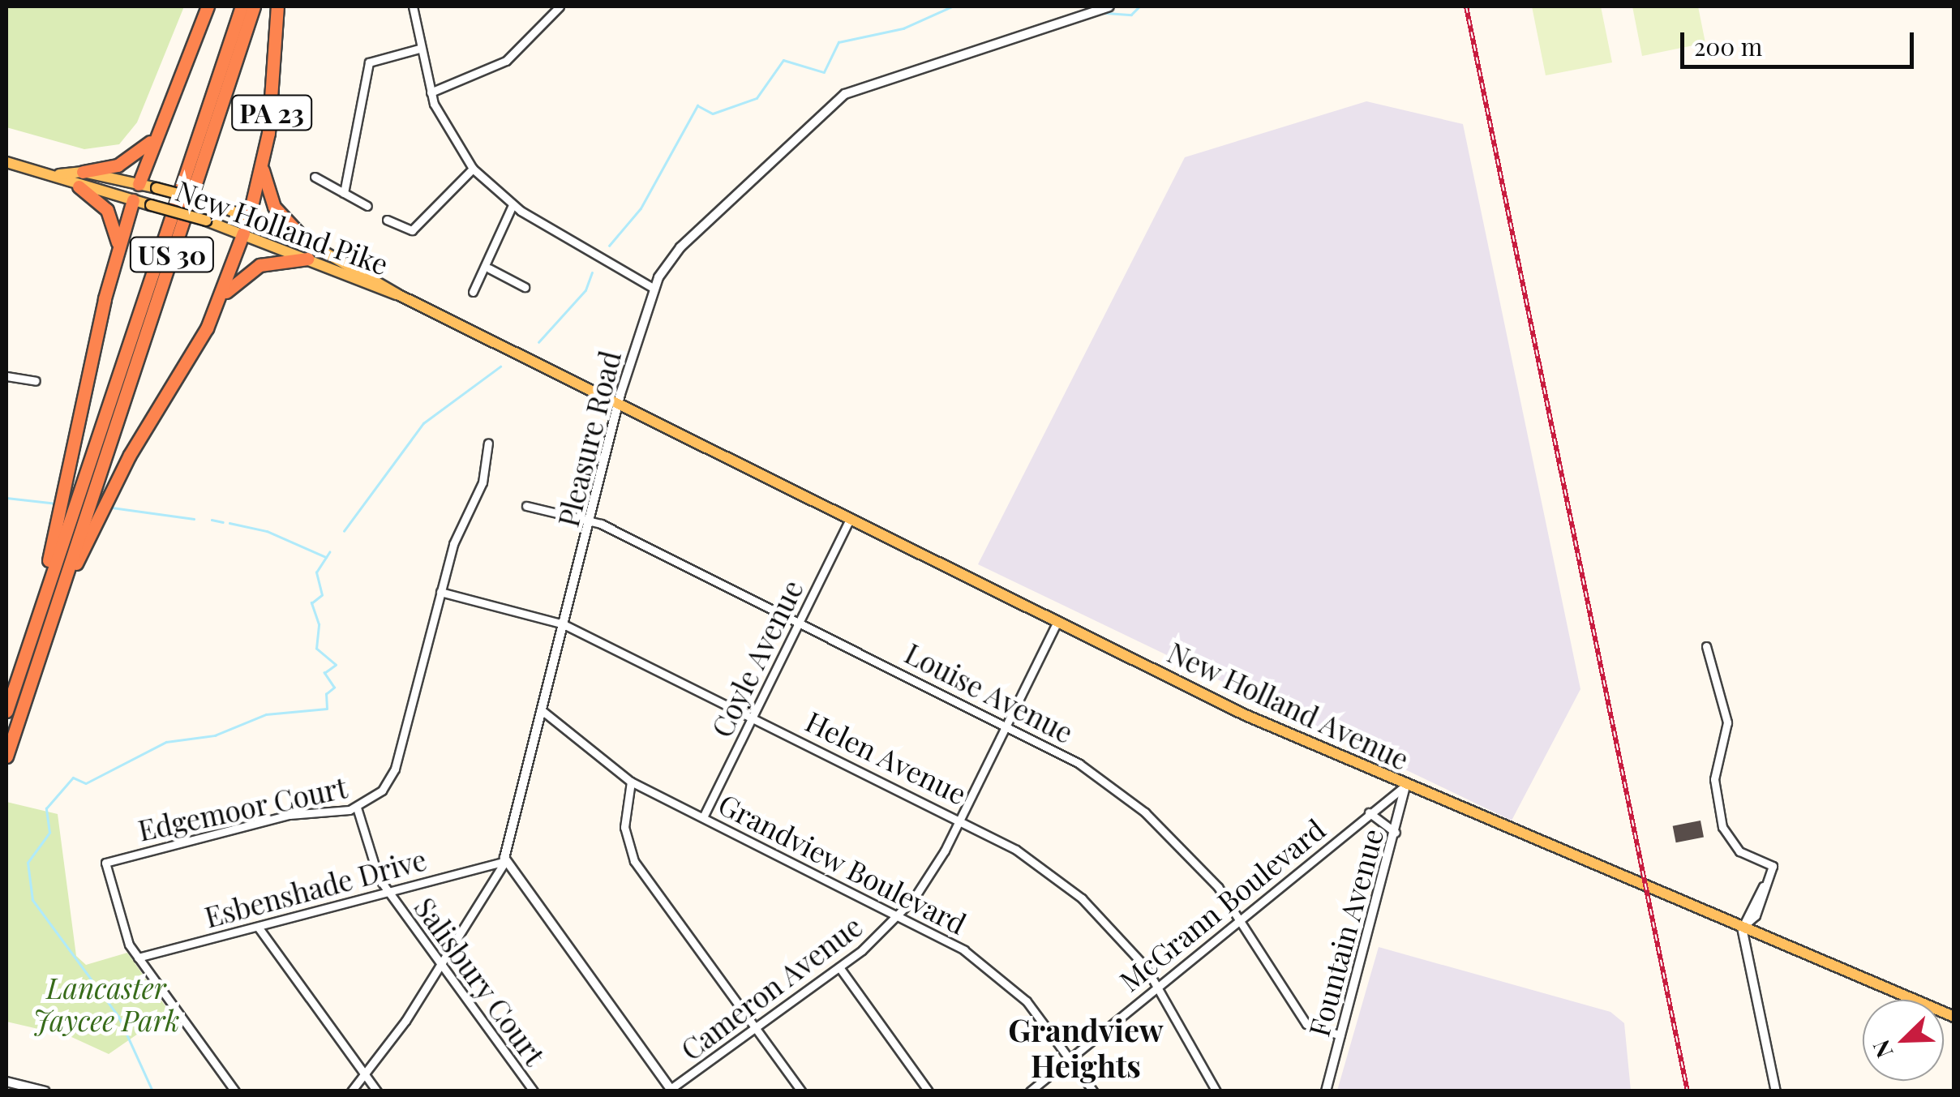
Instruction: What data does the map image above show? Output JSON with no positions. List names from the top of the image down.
{
  "streets": {
    "highway": ["PA 23", "US 30"],
    "main road": ["New Holland Pike", "New Holland Avenue"],
    "street": [
      "Pleasure Road",
      "Coyle Avenue",
      "Louise Avenue",
      "Helen Avenue",
      "Edgemoor Court",
      "Grandview Boulevard",
      "Esbenshade Drive",
      "McGrann Boulevard",
      "Fountain Avenue",
      "Salisbury Court",
      "Cameron Avenue"
    ]
  },
  "crossings": [
    ["PA 23", "New Holland Pike"],
    ["New Holland Pike", "Pleasure Road"],
    ["New Holland Pike", "New Holland Avenue"],
    ["Pleasure Road", "Louise Avenue"],
    ["Pleasure Road", "New Holland Avenue"],
    ["Pleasure Road", "Helen Avenue"],
    ["Pleasure Road", "Grandview Boulevard"],
    ["Pleasure Road", "Esbenshade Drive"],
    ["Coyle Avenue", "Louise Avenue"],
    ["Coyle Avenue", "New Holland Avenue"],
    ["Coyle Avenue", "Helen Avenue"],
    ["Coyle Avenue", "Grandview Boulevard"],
    ["Louise Avenue", "McGrann Boulevard"],
    ["Louise Avenue", "Fountain Avenue"],
    ["Louise Avenue", "Cameron Avenue"],
    ["New Holland Avenue", "McGrann Boulevard"],
    ["New Holland Avenue", "Fountain Avenue"],
    ["New Holland Avenue", "Cameron Avenue"],
    ["Helen Avenue", "Edgemoor Court"],
    ["Helen Avenue", "McGrann Boulevard"],
    ["Helen Avenue", "Cameron Avenue"],
    ["Edgemoor Court", "Esbenshade Drive"],
    ["Edgemoor Court", "Salisbury Court"],
    ["Grandview Boulevard", "McGrann Boulevard"],
    ["Grandview Boulevard", "Cameron Avenue"],
    ["Esbenshade Drive", "Salisbury Court"],
    ["McGrann Boulevard", "Fountain Avenue"]
  ],
  "districts": ["Grandview Heights"],
  "parks": ["Lancaster Jaycee Park"],
  "scale_bar": "200 m",
  "north": "bottom left"
}
